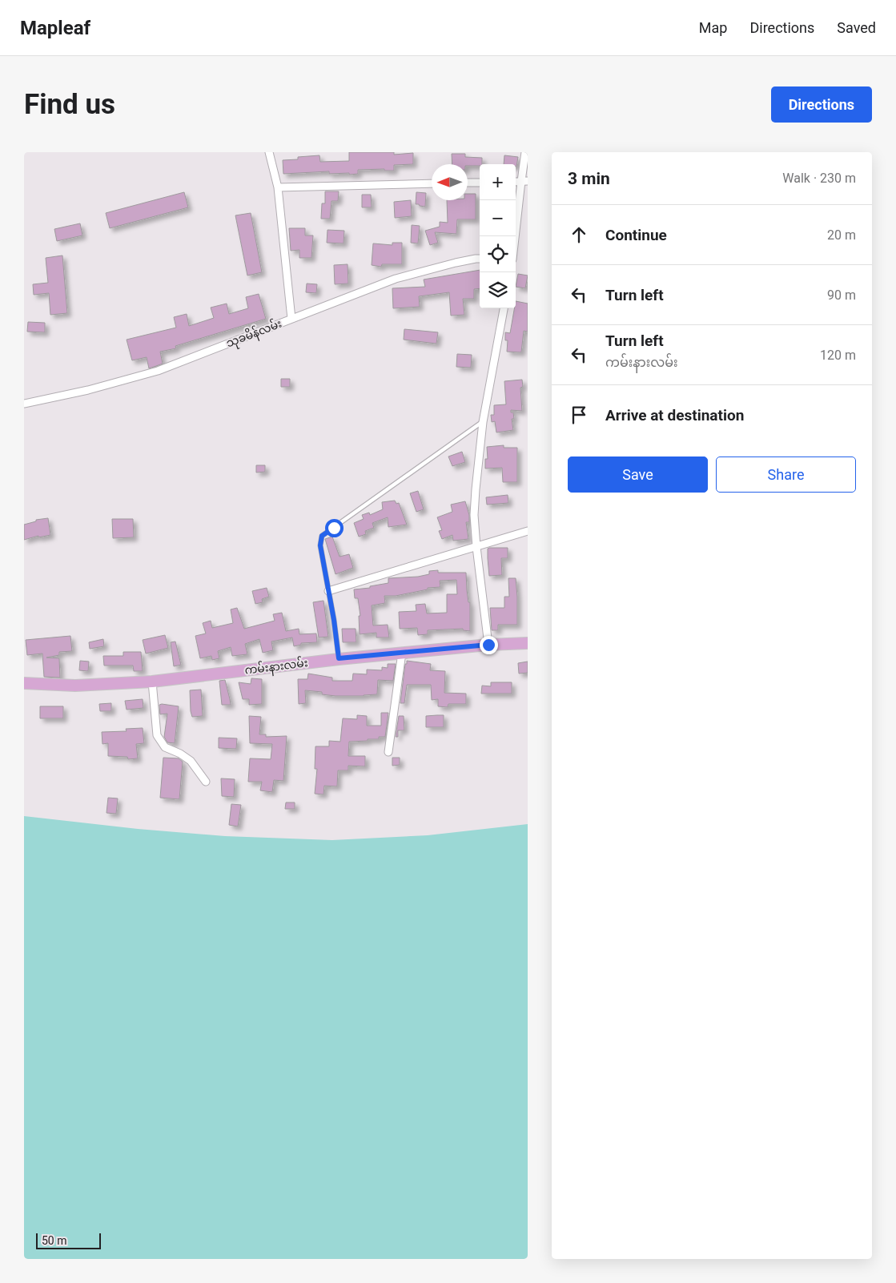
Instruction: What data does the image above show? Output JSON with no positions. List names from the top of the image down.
{
  "streets": {
    "main road": ["ကမ်းနားလမ်း"],
    "street": ["သုခမိန်လမ်း"]
  },
  "scale_bar": "50 m",
  "north": "left",
  "page": {
    "header": "Mapleaf",
    "nav": ["Map", "Directions", "Saved"],
    "buttons": [
      "Directions",
      ["Save", "Share"]
    ],
    "title": "Find us",
    "heading": ["3 min", "Walk · 230 m"],
    "map_buttons": ["+", "−"],
    "list": [
      ["Continue", "20 m"],
      ["Turn left", "90 m"],
      ["Turn left", "ကမ်းနားလမ်း", "120 m"],
      "Arrive at destination"
    ],
    "scale": "50 m"
  }
}
